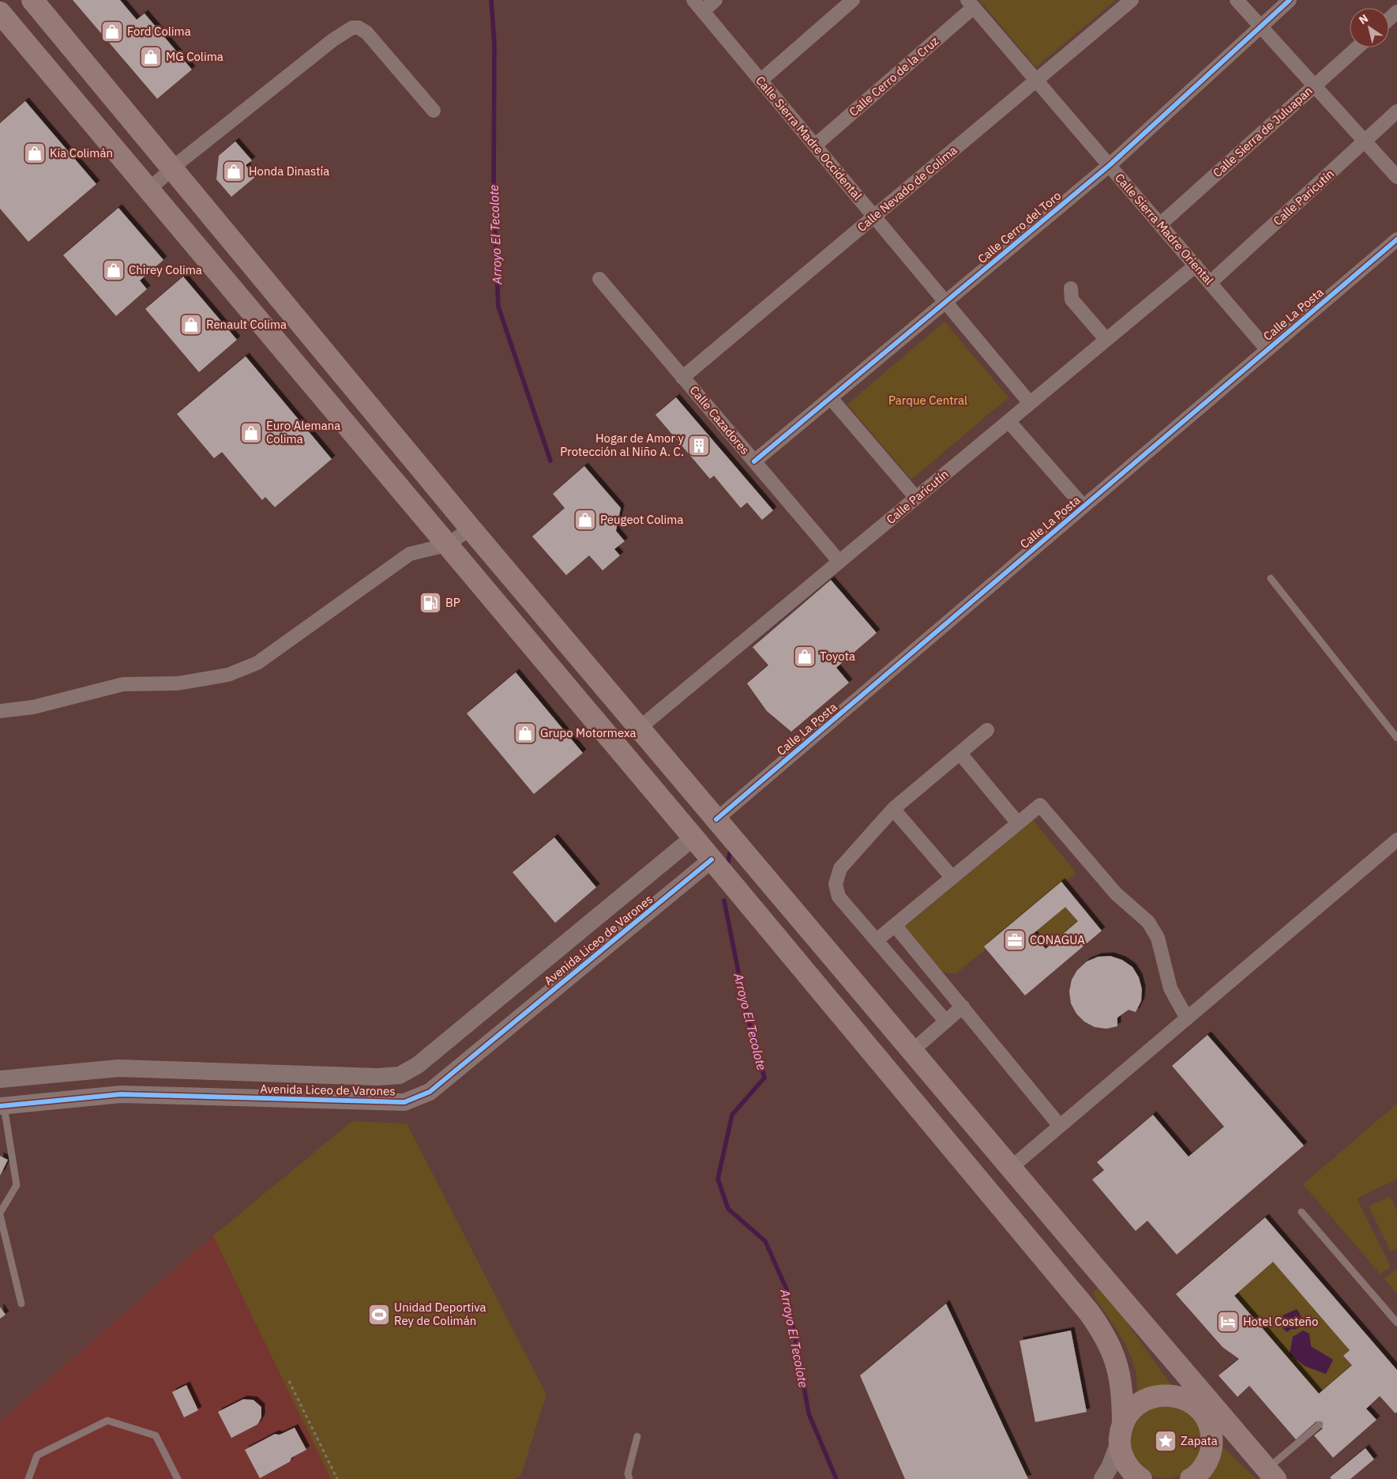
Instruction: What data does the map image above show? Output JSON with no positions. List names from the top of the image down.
{
  "streets": {
    "street": [
      "Calle Cerro de la Cruz",
      "Calle Sierra de Juluapan",
      "Calle Sierra Madre Occidental",
      "Calle Nevado de Colima",
      "Calle Paricutín",
      "Calle Cerro del Toro",
      "Calle Sierra Madre Oriental",
      "Calle La Posta",
      "Calle Cazadores",
      "Avenida Liceo de Varones"
    ]
  },
  "crossings": [
    ["Calle Cerro de la Cruz", "Calle Sierra Madre Occidental"],
    ["Calle Cerro de la Cruz", "Calle Sierra Madre Oriental"],
    ["Calle Sierra de Juluapan", "Calle Sierra Madre Oriental"],
    ["Calle Sierra Madre Occidental", "Calle Nevado de Colima"],
    ["Calle Sierra Madre Occidental", "Calle Paricutín"],
    ["Calle Sierra Madre Occidental", "Calle Cerro del Toro"],
    ["Calle Nevado de Colima", "Calle Sierra Madre Oriental"],
    ["Calle Nevado de Colima", "Calle Cazadores"],
    ["Calle Paricutín", "Calle Sierra Madre Oriental"],
    ["Calle Paricutín", "Calle Cazadores"],
    ["Calle Cerro del Toro", "Calle Sierra Madre Oriental"],
    ["Calle Cerro del Toro", "Calle Cazadores"],
    ["Calle Sierra Madre Oriental", "Calle La Posta"]
  ],
  "water": ["Arroyo El Tecolote"],
  "parks": ["Parque Central"],
  "places": {
    "shop": [
      "Ford Colima",
      "MG Colima",
      "Kia Colimán",
      "Honda Dinastía",
      "Chirey Colima",
      "Renault Colima",
      "Euro Alemana Colima",
      "Peugeot Colima",
      "Toyota",
      "Grupo Motormexa"
    ],
    "building": ["Hogar de Amor y Protección al Niño A. C."],
    "fuel station": ["BP"],
    "office": ["CONAGUA"],
    "sports": ["Unidad Deportiva Rey de Colimán"],
    "hotel": ["Hotel Costeño"],
    "place": ["Zapata"]
  },
  "north": "top left"
}
